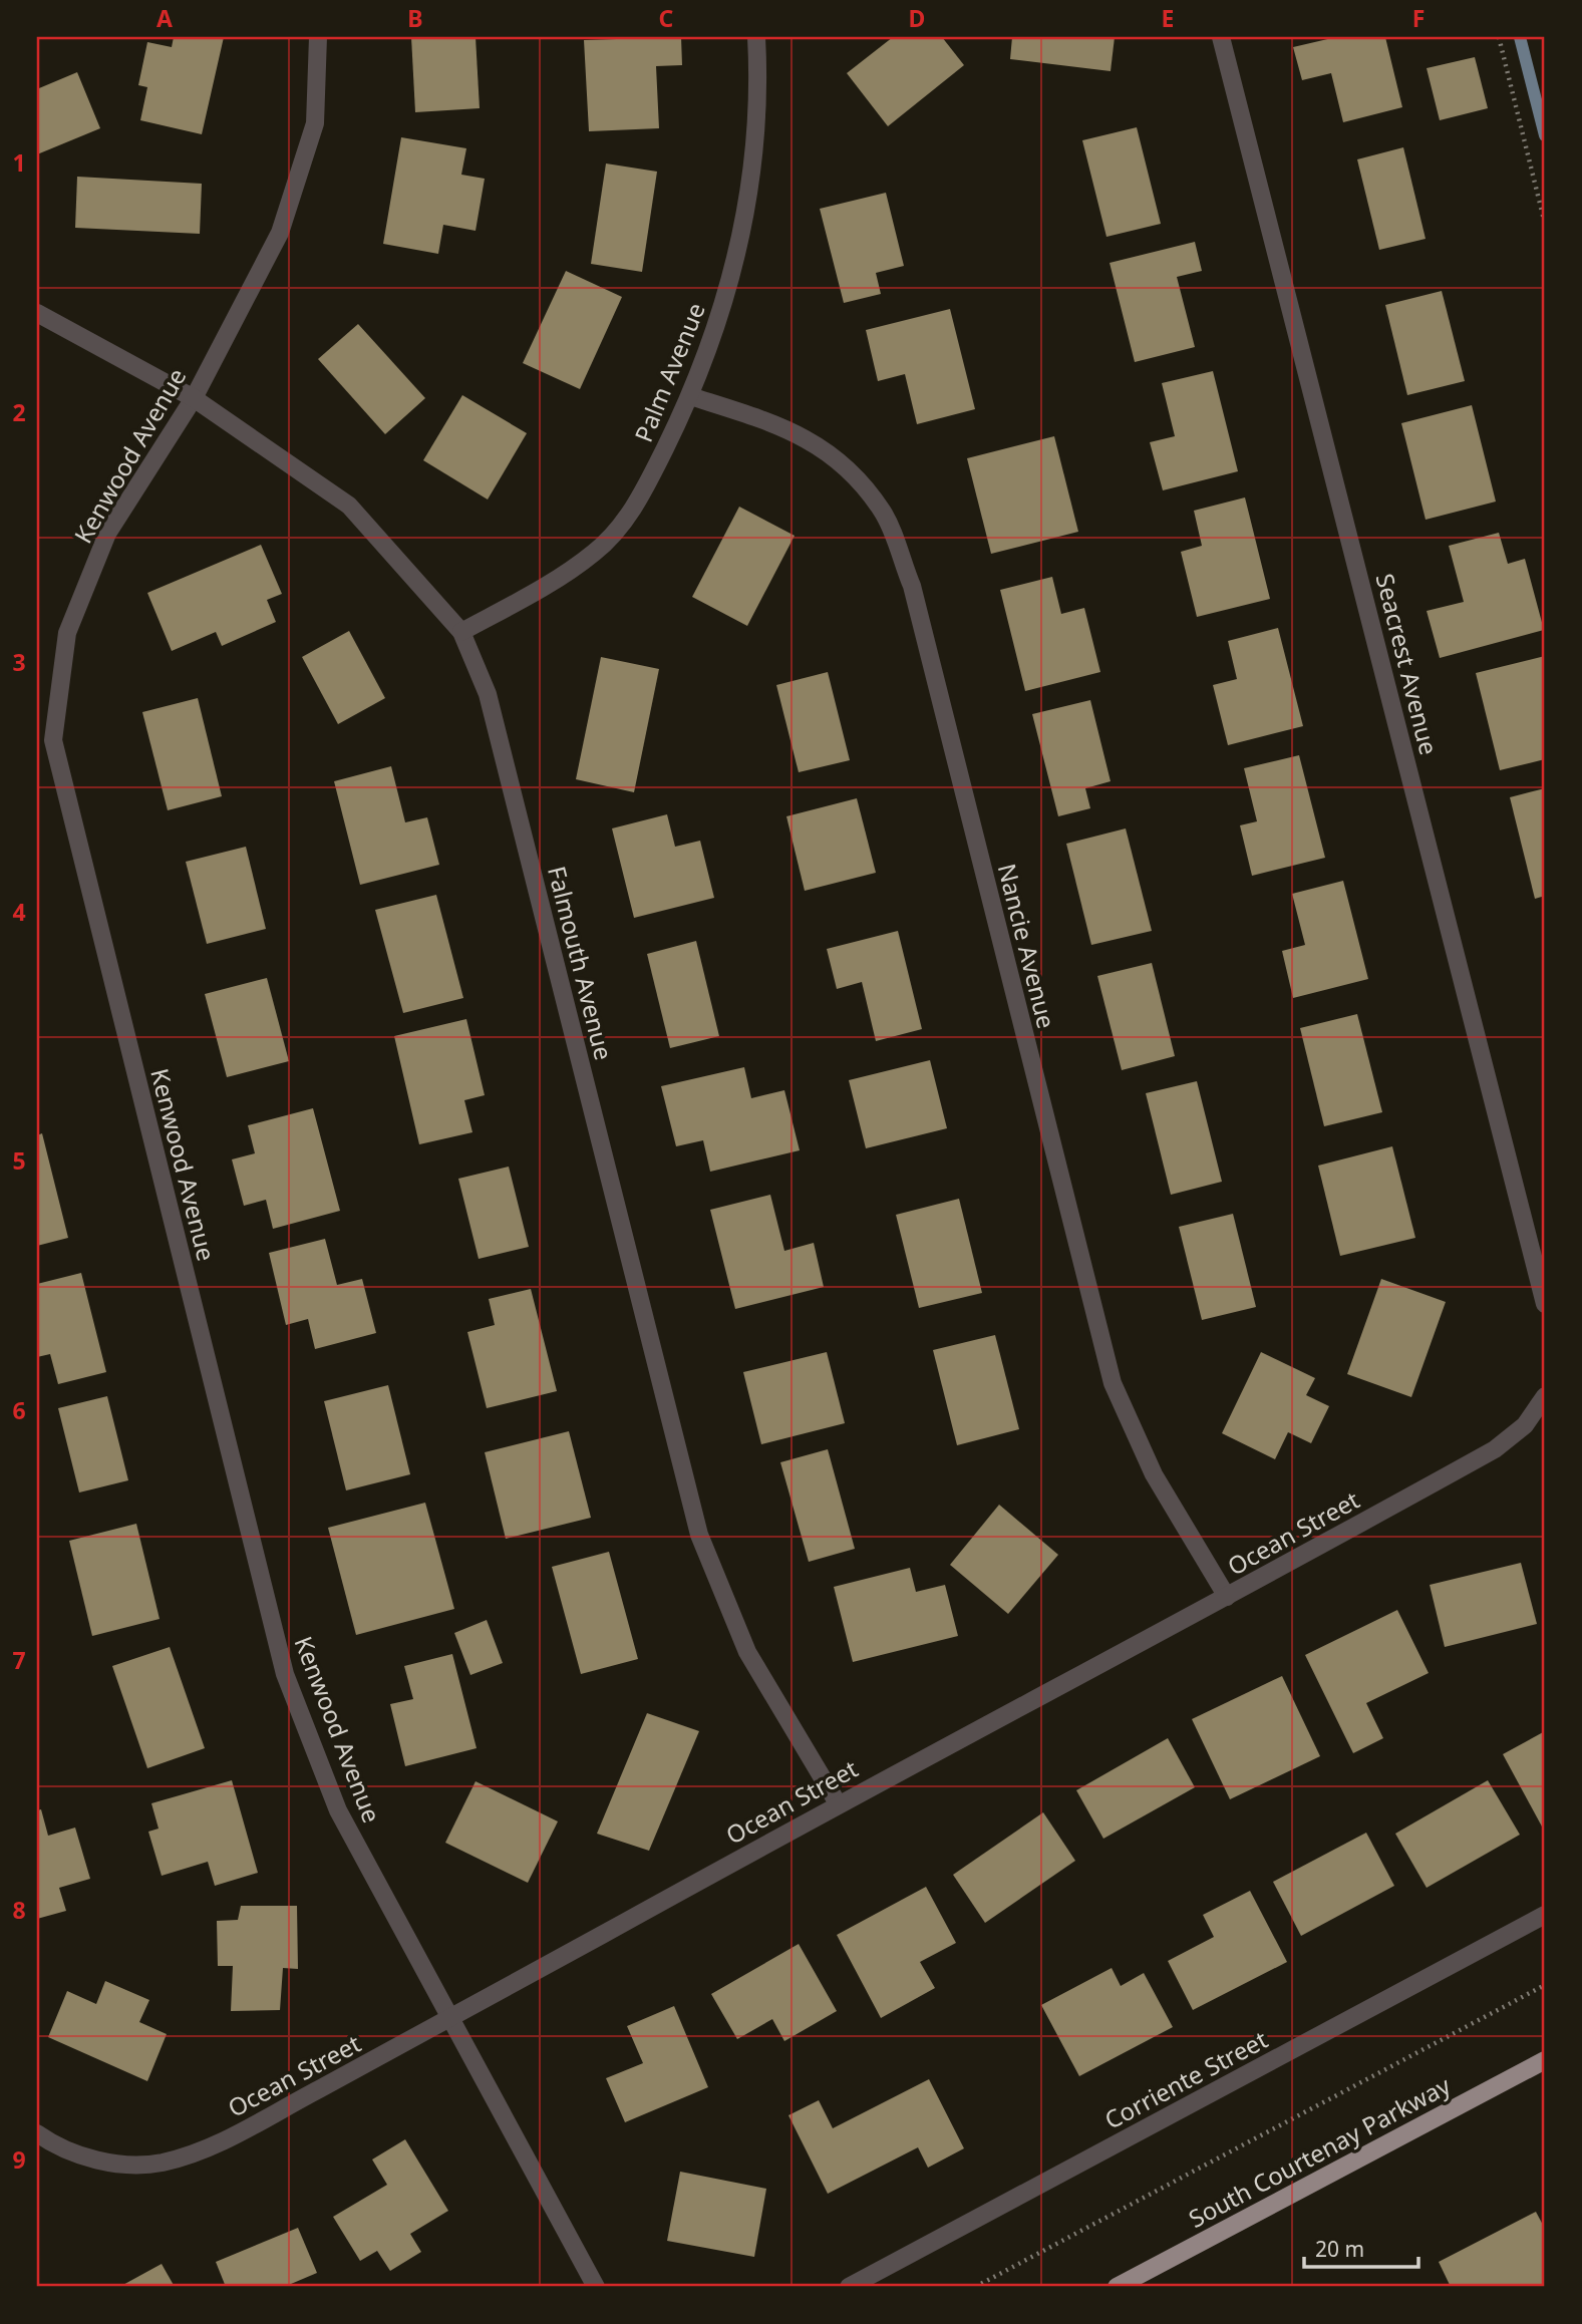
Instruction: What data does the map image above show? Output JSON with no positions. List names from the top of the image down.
{
  "streets": {
    "main road": ["South Courtenay Parkway"],
    "street": [
      "Palm Avenue",
      "Kenwood Avenue",
      "Seacrest Avenue",
      "Nancie Avenue",
      "Falmouth Avenue",
      "Ocean Street",
      "Corriente Street"
    ]
  },
  "crossings": [
    ["Palm Avenue", "Nancie Avenue"],
    ["Palm Avenue", "Falmouth Avenue"],
    ["Kenwood Avenue", "Falmouth Avenue"],
    ["Kenwood Avenue", "Ocean Street"],
    ["Nancie Avenue", "Ocean Street"],
    ["Falmouth Avenue", "Ocean Street"]
  ],
  "scale_bar": "20 m",
  "grid": {
    "columns": [
      "A",
      "B",
      "C",
      "D",
      "E",
      "F"
    ],
    "rows": [
      "1",
      "2",
      "3",
      "4",
      "5",
      "6",
      "7",
      "8",
      "9"
    ]
  }
}
